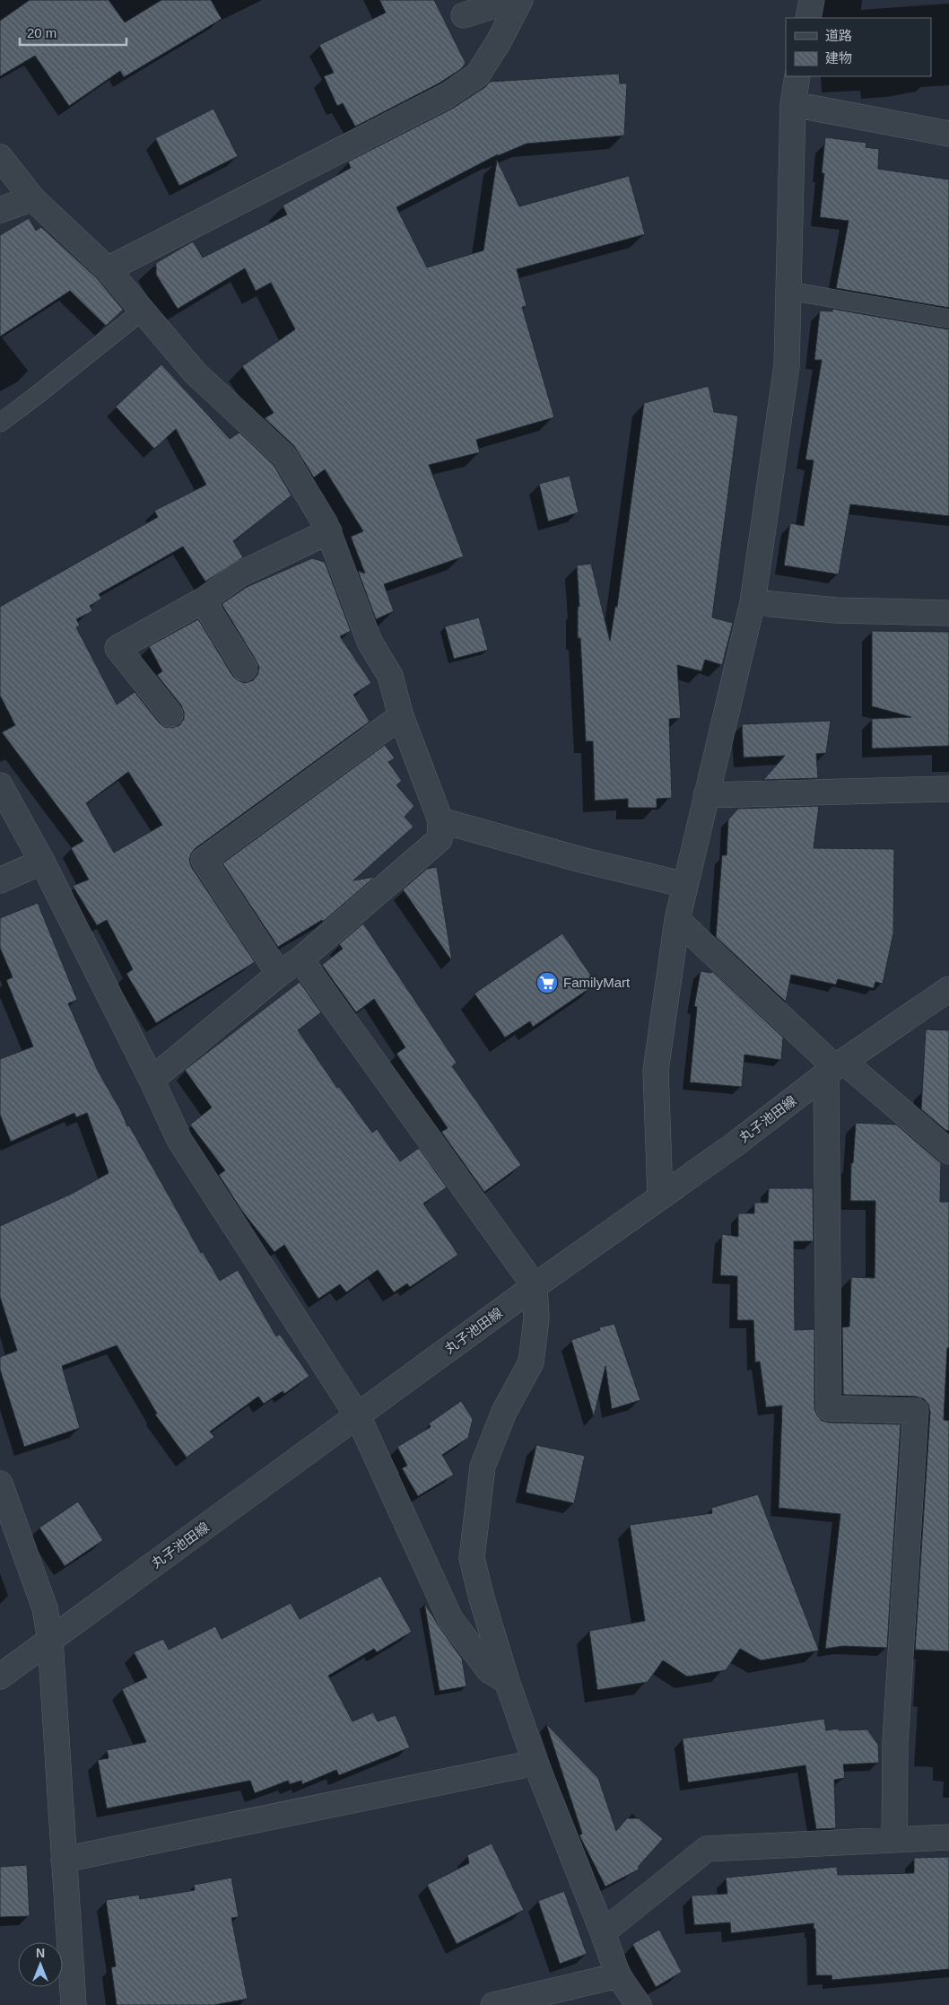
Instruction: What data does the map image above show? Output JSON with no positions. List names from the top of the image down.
{
  "streets": {
    "street": ["丸子池田線"]
  },
  "places": {
    "supermarket": ["FamilyMart"]
  },
  "legend": ["道路", "建物"],
  "scale_bar": "20 m",
  "north": "top"
}
